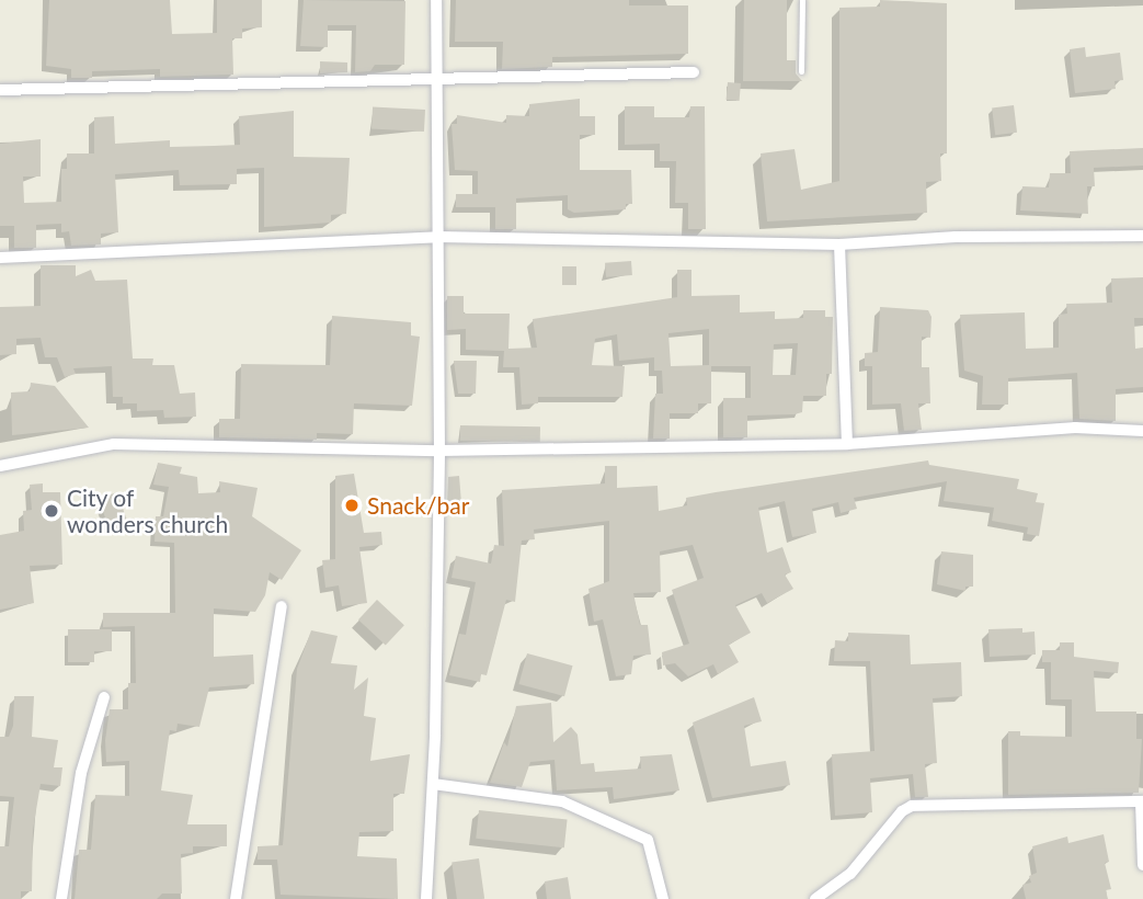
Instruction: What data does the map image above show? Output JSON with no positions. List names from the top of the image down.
{
  "places": ["Snack/bar", "City of wonders church"]
}
